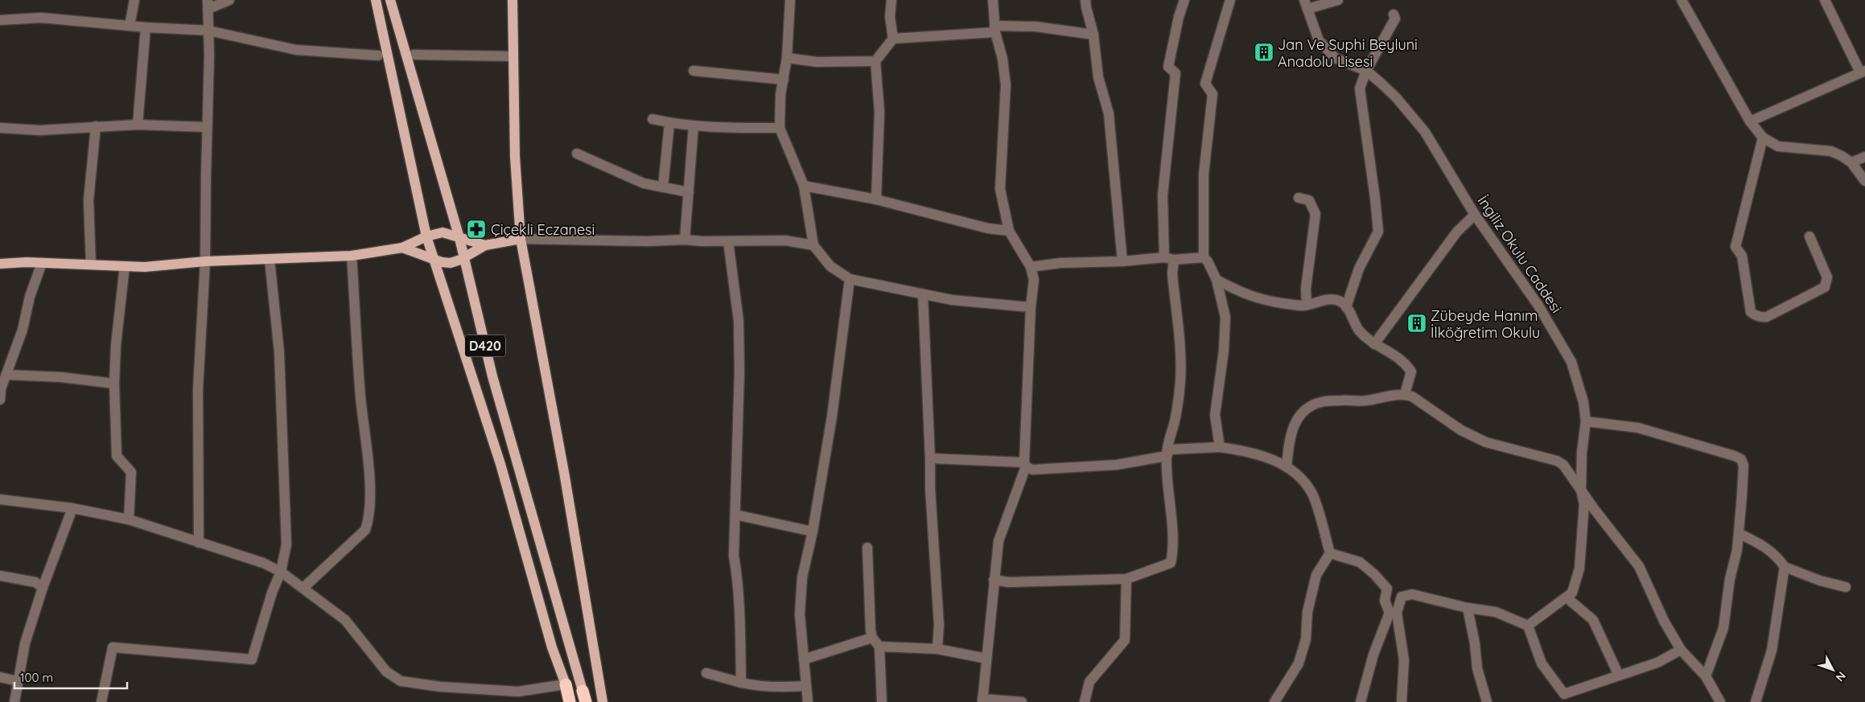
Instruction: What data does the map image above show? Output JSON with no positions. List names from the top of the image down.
{
  "streets": {
    "main road": ["D420"],
    "street": ["İngiliz Okulu Caddesi"]
  },
  "places": {
    "building": ["Jan Ve Suphi Beyluni Anadolu Lisesi", "Zübeyde Hanım İlköğretim Okulu"],
    "pharmacy": ["Çiçekli Eczanesi"]
  },
  "scale_bar": "100 m",
  "north": "bottom right"
}
